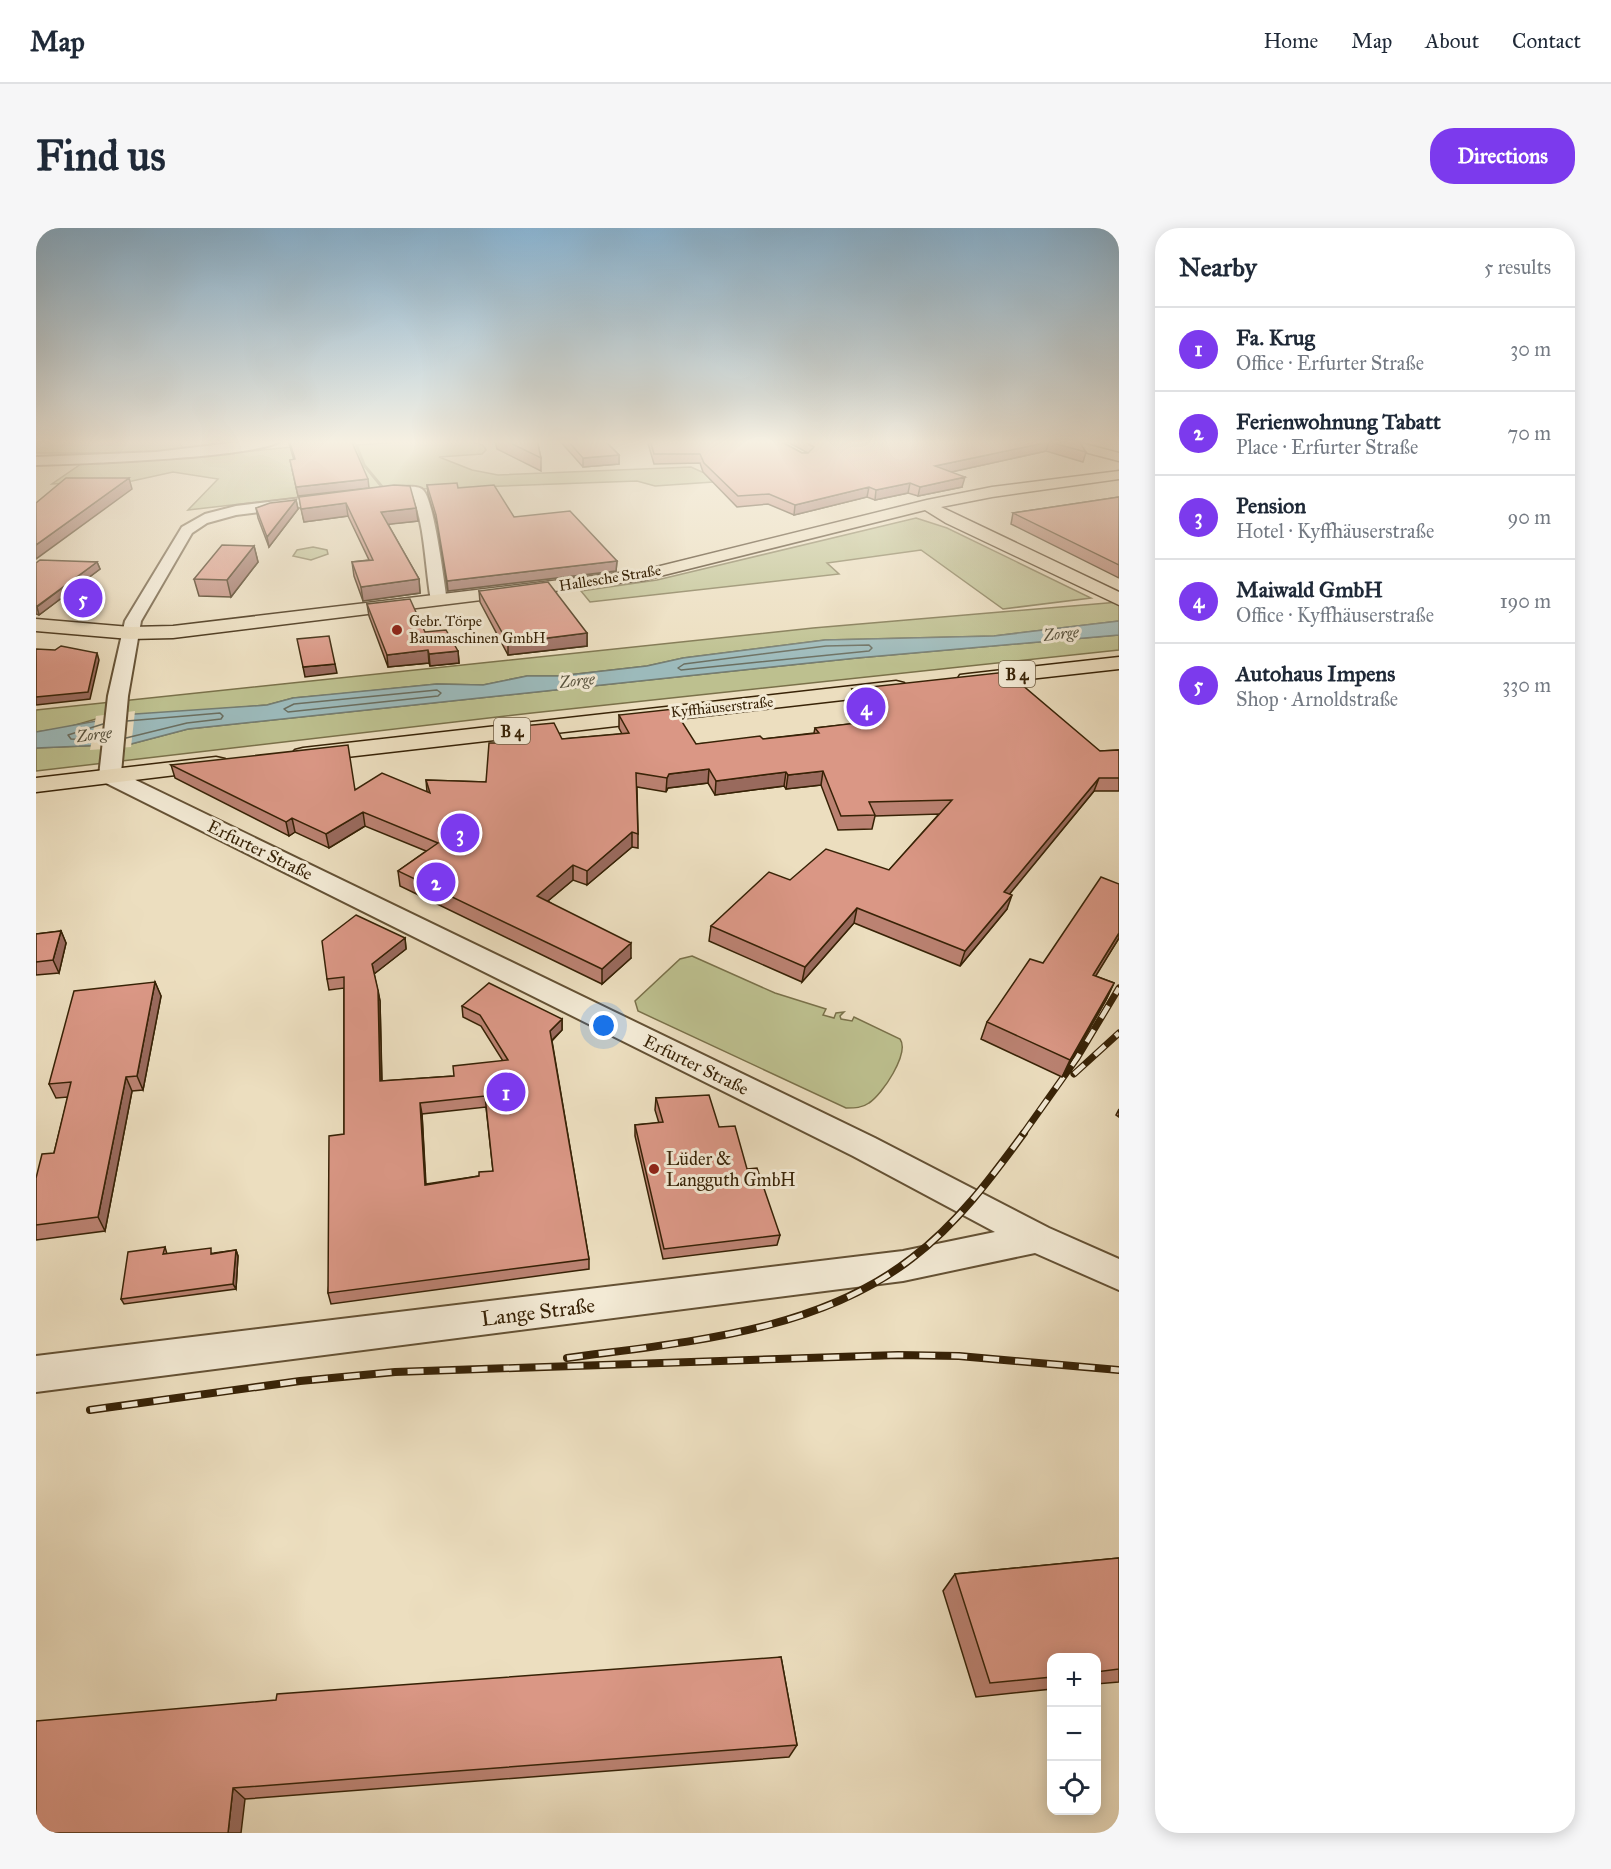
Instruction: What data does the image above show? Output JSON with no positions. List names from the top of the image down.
{
  "streets": {
    "main road": ["Hallesche Straße", "B 4", "Kyffhäuserstraße"],
    "street": ["Erfurter Straße", "Lange Straße"]
  },
  "crossings": [
    ["Erfurter Straße", "Lange Straße"]
  ],
  "water": ["Zorge"],
  "places": ["Gebr. Törpe Baumaschinen GmbH", "Lüder & Langguth GmbH"],
  "page": {
    "header": "Map",
    "nav": [
      "Home",
      "Map",
      "About",
      "Contact"
    ],
    "buttons": "Directions",
    "title": "Find us",
    "heading": ["Nearby", "5 results"],
    "list": [
      {
        "mark": "1",
        "name": "Fa. Krug",
        "note": "Office · Erfurter Straße",
        "value": "30 m"
      },
      {
        "mark": "2",
        "name": "Ferienwohnung Tabatt",
        "note": "Place · Erfurter Straße",
        "value": "70 m"
      },
      {
        "mark": "3",
        "name": "Pension",
        "note": "Hotel · Kyffhäuserstraße",
        "value": "90 m"
      },
      {
        "mark": "4",
        "name": "Maiwald GmbH",
        "note": "Office · Kyffhäuserstraße",
        "value": "190 m"
      },
      {
        "mark": "5",
        "name": "Autohaus Impens",
        "note": "Shop · Arnoldstraße",
        "value": "330 m"
      }
    ],
    "pins": [
      "5",
      "4",
      "3",
      "2",
      "1"
    ],
    "map_buttons": ["+", "−"]
  }
}
